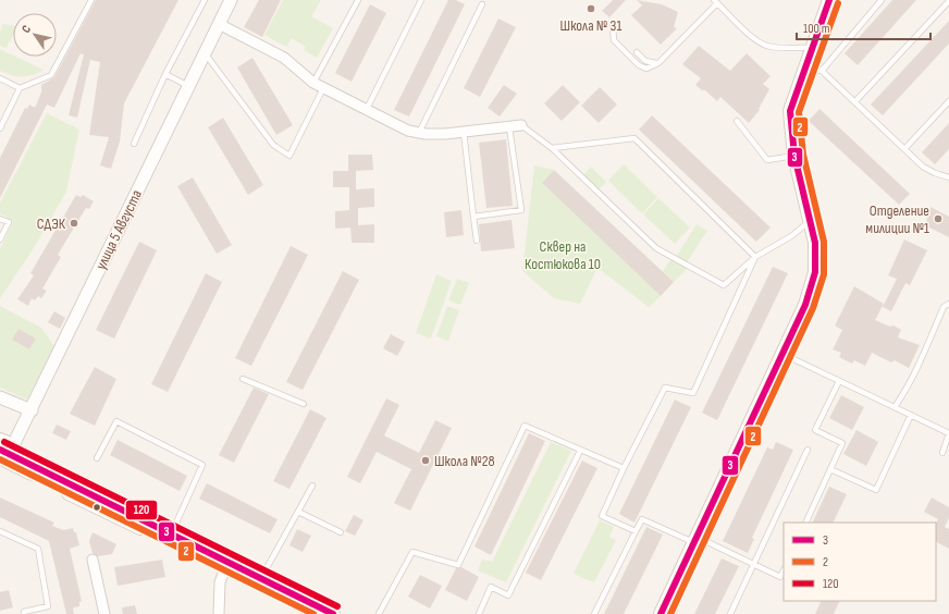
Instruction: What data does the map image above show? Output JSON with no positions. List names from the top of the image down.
{
  "streets": {
    "street": ["улица 5 Августа"]
  },
  "parks": ["Сквер на Костюкова 10"],
  "places": [
    "Школа № 31",
    "Отделение милиции №1",
    "СДЭК",
    "Школа №28"
  ],
  "lines": ["transit line 3", "transit line 2", "transit line 120"],
  "legend": ["3", "2", "120"],
  "scale_bar": "100 m",
  "north": "top left"
}
